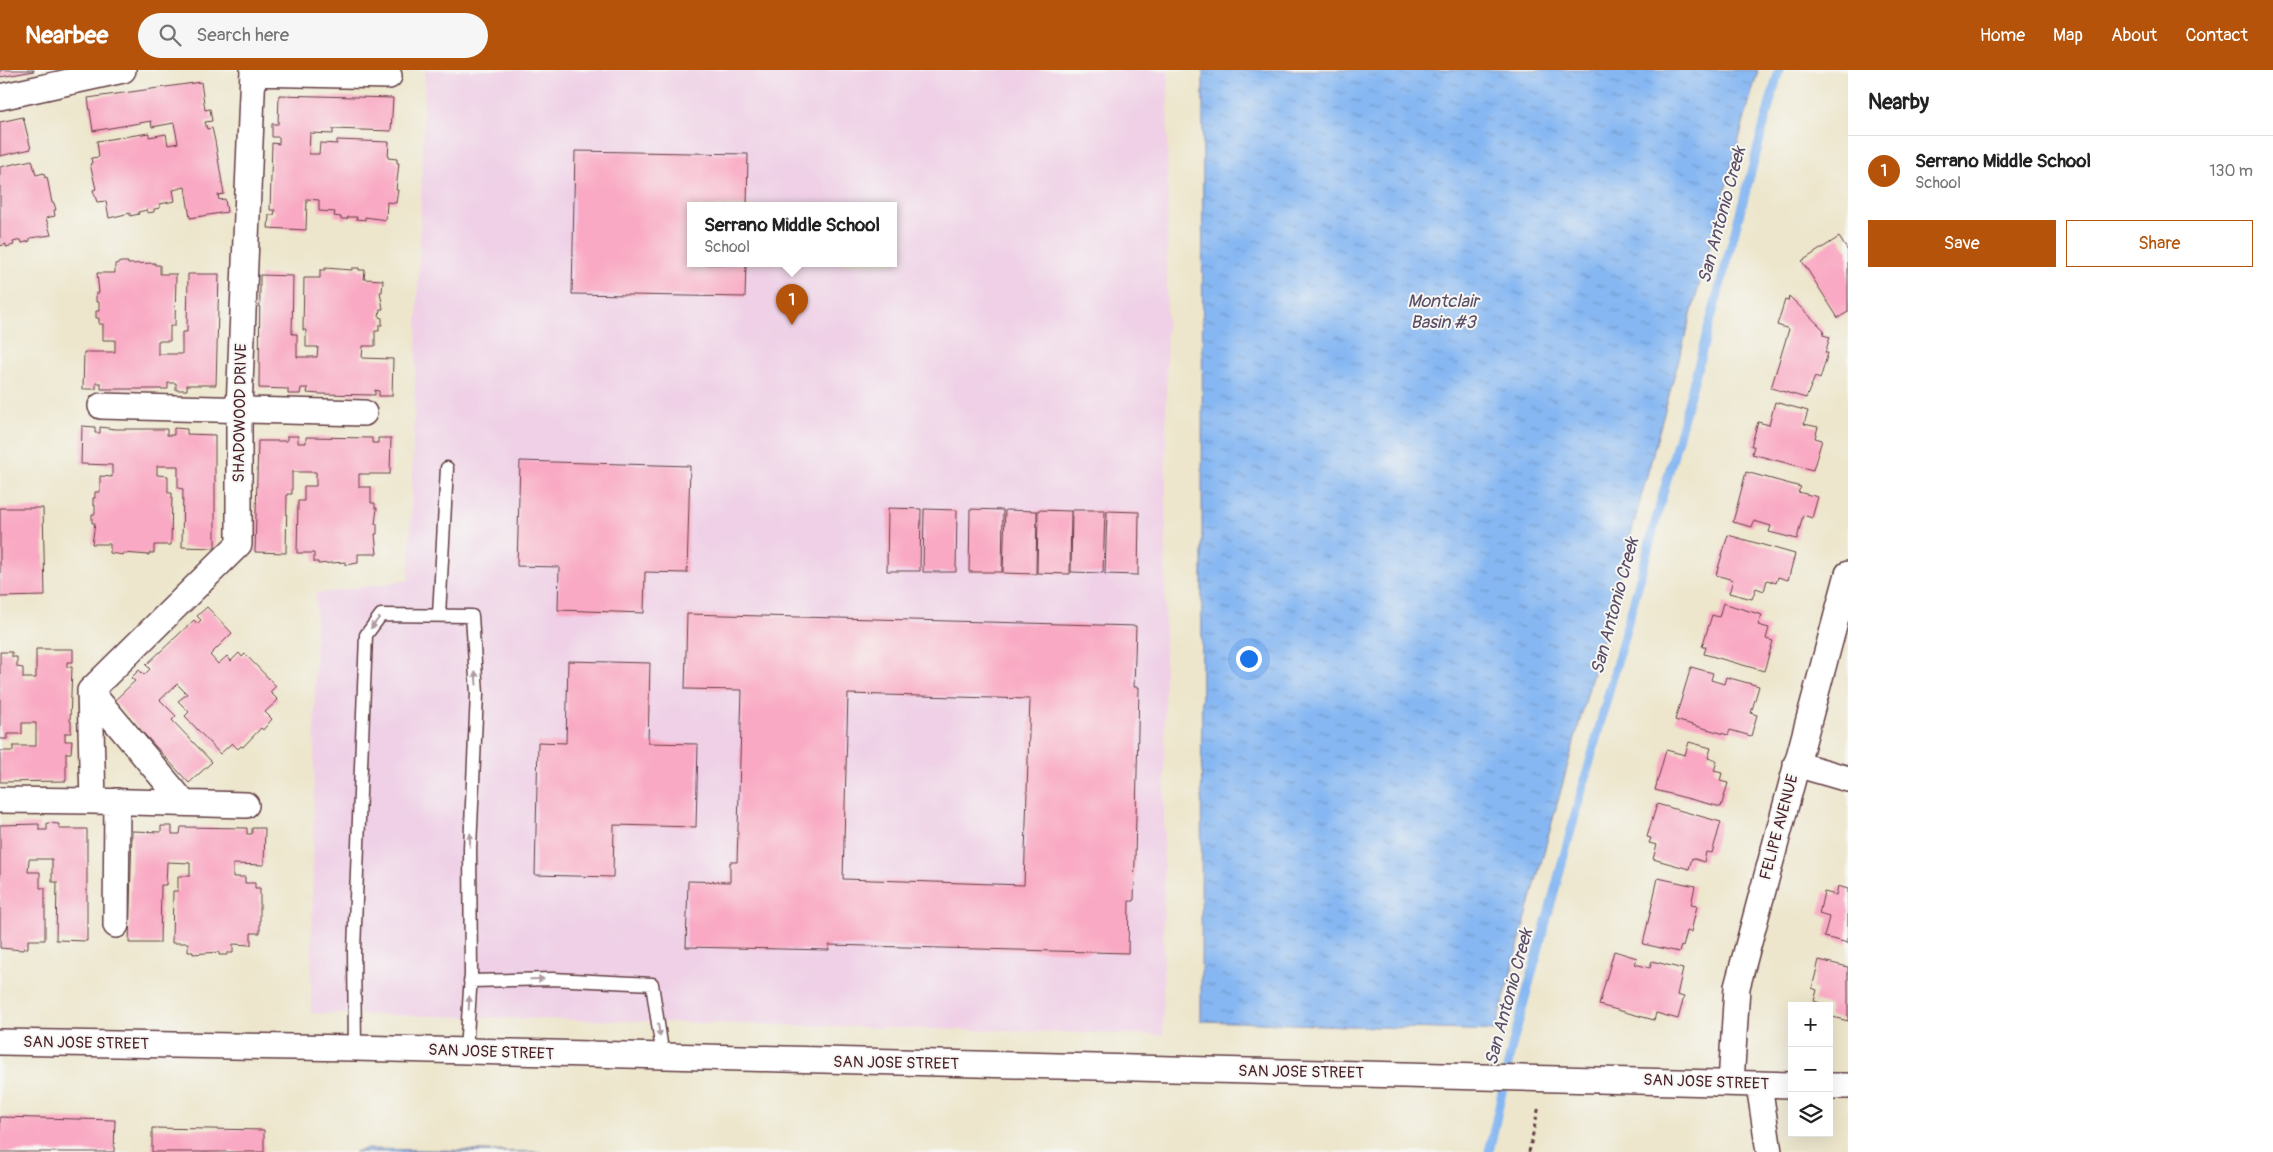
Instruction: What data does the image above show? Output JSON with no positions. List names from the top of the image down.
{
  "streets": {
    "street": ["SHADOWOOD DRIVE", "FELIPE AVENUE", "SAN JOSE STREET"]
  },
  "crossings": [
    ["FELIPE AVENUE", "SAN JOSE STREET"]
  ],
  "water": ["San Antonio Creek", "Montclair Basin #3"],
  "page": {
    "header": "Nearbee",
    "search": "Search here",
    "nav": [
      "Home",
      "Map",
      "About",
      "Contact"
    ],
    "heading": "Nearby",
    "list": [
      {
        "mark": "1",
        "name": "Serrano Middle School",
        "note": "School",
        "value": "130 m"
      }
    ],
    "popup": ["Serrano Middle School", "School"],
    "buttons": ["Save", "Share"],
    "pins": "1",
    "map_buttons": ["+", "−"]
  }
}
